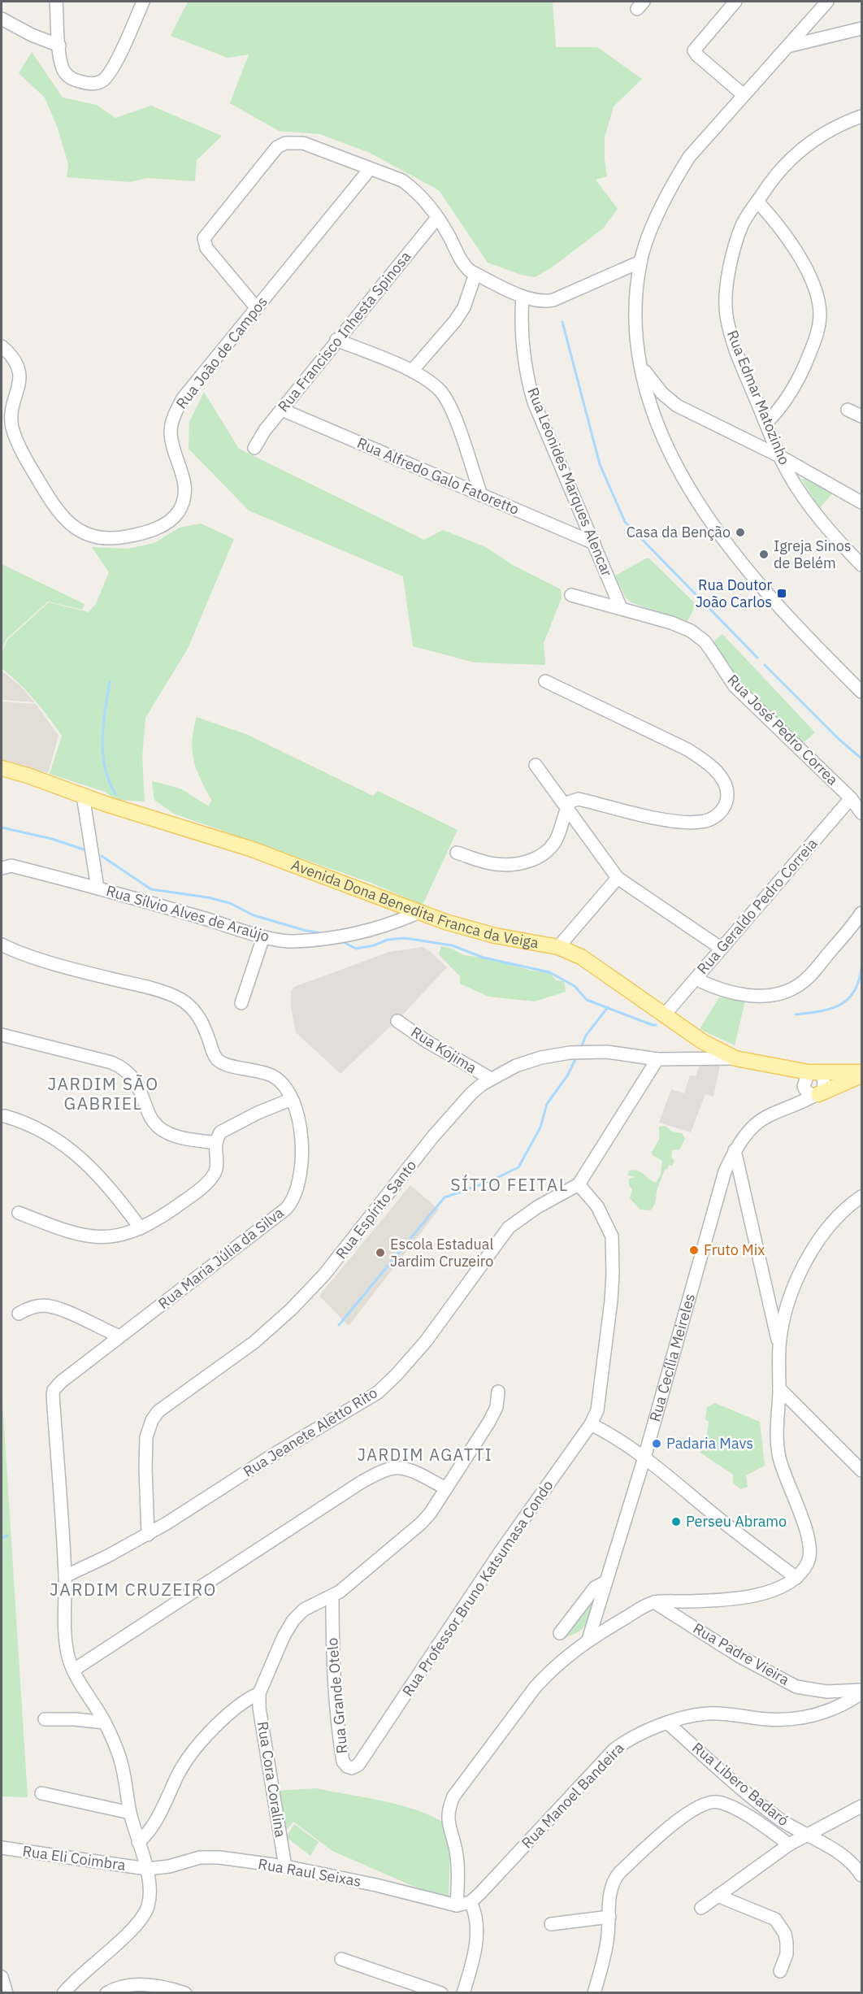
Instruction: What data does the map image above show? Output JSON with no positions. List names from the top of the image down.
{
  "streets": {
    "main road": ["Avenida Dona Benedita Franca da Veiga"],
    "street": [
      "Rua Francisco Inhesta Spinosa",
      "Rua João de Campos",
      "Rua Edmar Matozinho",
      "Rua Alfredo Galo Fatoretto",
      "Rua Leonides Marques Alencar",
      "Rua José Pedro Correa",
      "Rua Geraldo Pedro Correia",
      "Rua Sílvio Alves de Araújo",
      "Rua Kojima",
      "Rua Espírito Santo",
      "Rua Maria Júlia da Silva",
      "Rua Cecília Meireles",
      "Rua Jeanete Aletto Rito",
      "Rua Professor Bruno Katsumasa Condo",
      "Rua Padre Vieira",
      "Rua Grande Otelo",
      "Rua Cora Coralina",
      "Rua Libero Badaró",
      "Rua Manoel Bandeira",
      "Rua Eli Coimbra",
      "Rua Raul Seixas"
    ]
  },
  "crossings": [
    ["Rua Francisco Inhesta Spinosa", "Rua Alfredo Galo Fatoretto"],
    ["Rua Alfredo Galo Fatoretto", "Rua Leonides Marques Alencar"],
    ["Rua Leonides Marques Alencar", "Rua José Pedro Correa"],
    ["Rua José Pedro Correa", "Rua Geraldo Pedro Correia"],
    ["Avenida Dona Benedita Franca da Veiga", "Rua Geraldo Pedro Correia"],
    ["Avenida Dona Benedita Franca da Veiga", "Rua Sílvio Alves de Araújo"],
    ["Avenida Dona Benedita Franca da Veiga", "Rua Espírito Santo"],
    ["Rua Kojima", "Rua Espírito Santo"],
    ["Rua Espírito Santo", "Rua Jeanete Aletto Rito"],
    ["Rua Maria Júlia da Silva", "Rua Jeanete Aletto Rito"],
    ["Rua Jeanete Aletto Rito", "Rua Professor Bruno Katsumasa Condo"],
    ["Rua Professor Bruno Katsumasa Condo", "Rua Grande Otelo"],
    ["Rua Padre Vieira", "Rua Manoel Bandeira"],
    ["Rua Cora Coralina", "Rua Raul Seixas"],
    ["Rua Libero Badaró", "Rua Manoel Bandeira"],
    ["Rua Manoel Bandeira", "Rua Raul Seixas"],
    ["Rua Eli Coimbra", "Rua Raul Seixas"]
  ],
  "districts": [
    "JARDIM SÃO GABRIEL",
    "SÍTIO FEITAL",
    "JARDIM AGATTI",
    "JARDIM CRUZEIRO"
  ],
  "places": {
    "other": [
      "Casa da Benção",
      "Igreja Sinos de Belém",
      "Fruto Mix",
      "Escola Estadual Jardim Cruzeiro",
      "Padaria Mavs",
      "Perseu Abramo"
    ],
    "transit": ["Rua Doutor João Carlos"]
  }
}
